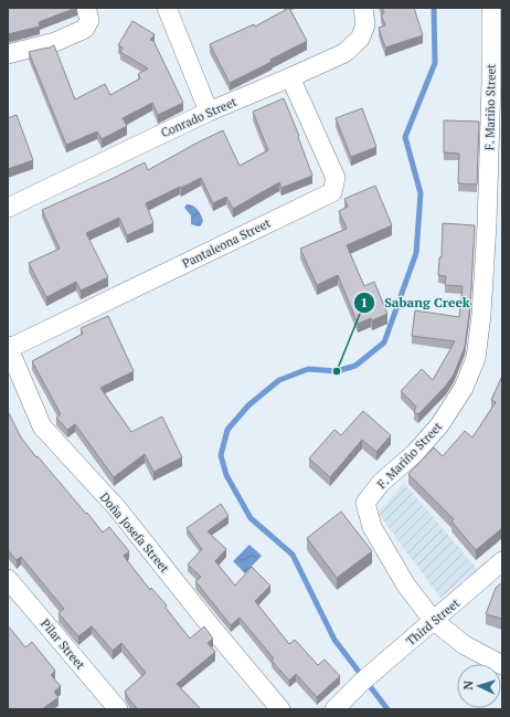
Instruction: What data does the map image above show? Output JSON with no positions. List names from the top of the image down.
{
  "streets": {
    "street": [
      "F. Mariño Street",
      "Conrado Street",
      "Pantaleona Street",
      "Doña Josefa Street",
      "Third Street",
      "Pilar Street"
    ]
  },
  "crossings": [
    ["F. Mariño Street", "Third Street"],
    ["Conrado Street", "Pantaleona Street"],
    ["Pantaleona Street", "Doña Josefa Street"]
  ],
  "places": ["Sabang Creek"],
  "north": "left"
}
